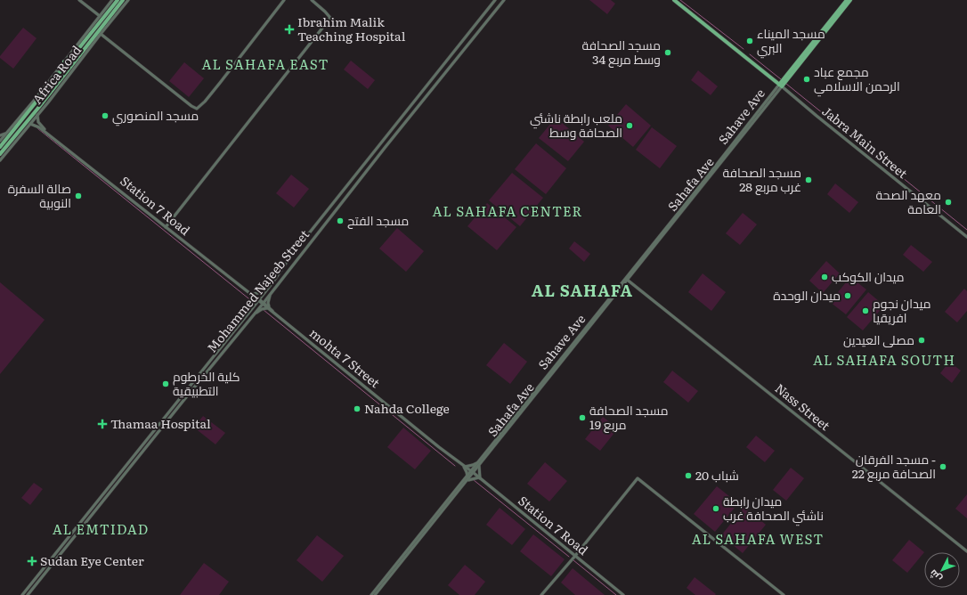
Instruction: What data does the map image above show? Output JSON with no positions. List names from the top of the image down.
{
  "streets": {
    "highway": ["Africa Road"],
    "main road": [
      "Sahave Ave",
      "Jabra Main Street",
      "Sahafa Ave",
      "Station 7 Road",
      "Mohammed Najeeb Street",
      "mohta 7 Street",
      "Nass Street"
    ]
  },
  "crossings": [
    ["Sahave Ave", "Jabra Main Street"],
    ["Sahave Ave", "Sahafa Ave"],
    ["Sahave Ave", "Station 7 Road"],
    ["Sahave Ave", "mohta 7 Street"],
    ["Sahave Ave", "Nass Street"],
    ["Sahafa Ave", "Station 7 Road"],
    ["Sahafa Ave", "mohta 7 Street"],
    ["Sahafa Ave", "Nass Street"],
    ["Station 7 Road", "Mohammed Najeeb Street"],
    ["Station 7 Road", "mohta 7 Street"]
  ],
  "districts": [
    "AL SAHAFA EAST",
    "AL SAHAFA CENTER",
    "AL SAHAFA",
    "AL SAHAFA SOUTH",
    "AL EMTIDAD",
    "AL SAHAFA WEST"
  ],
  "places": {
    "health": ["Ibrahim Malik Teaching Hospital", "Thamaa Hospital", "Sudan Eye Center"],
    "other": [
      "مسجد الميناء البري",
      "مسجد الصحافة وسط مربع 34",
      "مجمع عباد الرحمن الاسلامي",
      "مسجد المنصوري",
      "ملعب رابطة ناشئي الصحافة وسط",
      "مسجد الصحافة غرب مربع 28",
      "صالة السفرة النوبية",
      "معهد الصحة العامة",
      "مسجد الفتح",
      "ميدان الكوكب",
      "ميدان الوحدة",
      "ميدان نجوم افريقيا",
      "مصلى العيدين",
      "كلية الخرطوم التطبيقية",
      "Nahda College",
      "مسجد الصحافة مربع 19",
      "مسجد الفرقان - الصحافة مربع 22",
      "شباب 20",
      "ميدان رابطة ناشئي الصحافة غرب"
    ]
  },
  "north": "bottom left"
}
